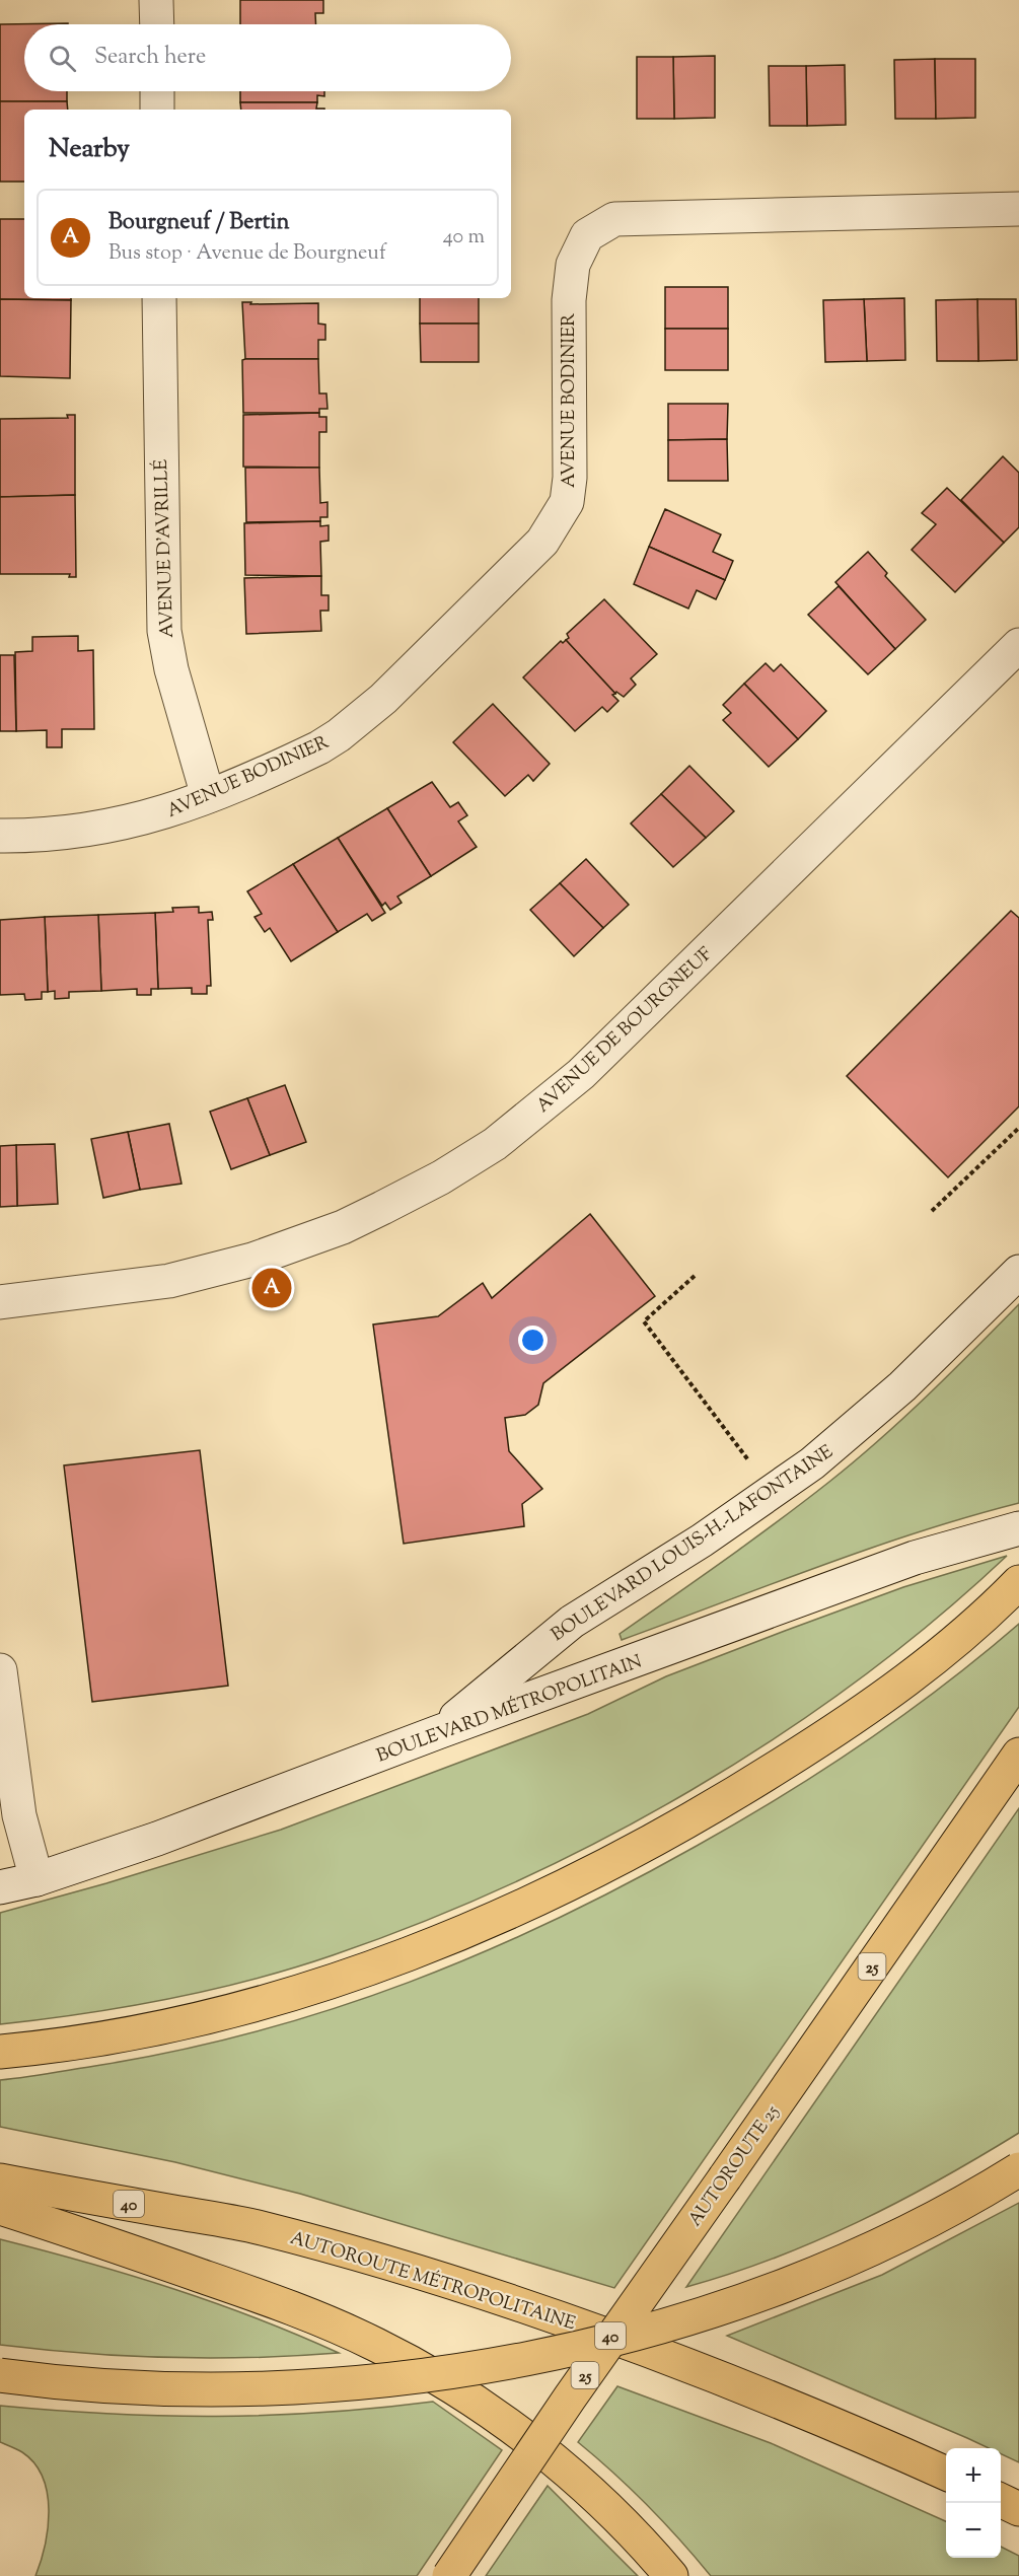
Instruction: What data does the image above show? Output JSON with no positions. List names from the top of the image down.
{
  "streets": {
    "highway": [
      "25",
      "AUTOROUTE 25",
      "40",
      "AUTOROUTE MÉTROPOLITAINE"
    ],
    "street": [
      "AVENUE BODINIER",
      "AVENUE D'AVRILLÉ",
      "AVENUE DE BOURGNEUF",
      "BOULEVARD LOUIS-H.-LAFONTAINE",
      "BOULEVARD MÉTROPOLITAIN"
    ]
  },
  "crossings": [
    ["AVENUE BODINIER", "AVENUE D'AVRILLÉ"],
    ["BOULEVARD LOUIS-H.-LAFONTAINE", "BOULEVARD MÉTROPOLITAIN"]
  ],
  "page": {
    "search": "Search here",
    "heading": "Nearby",
    "list": [
      {
        "mark": "A",
        "name": "Bourgneuf / Bertin",
        "note": "Bus stop · Avenue de Bourgneuf",
        "value": "40 m"
      }
    ],
    "pins": "A",
    "map_buttons": ["+", "−"]
  }
}
